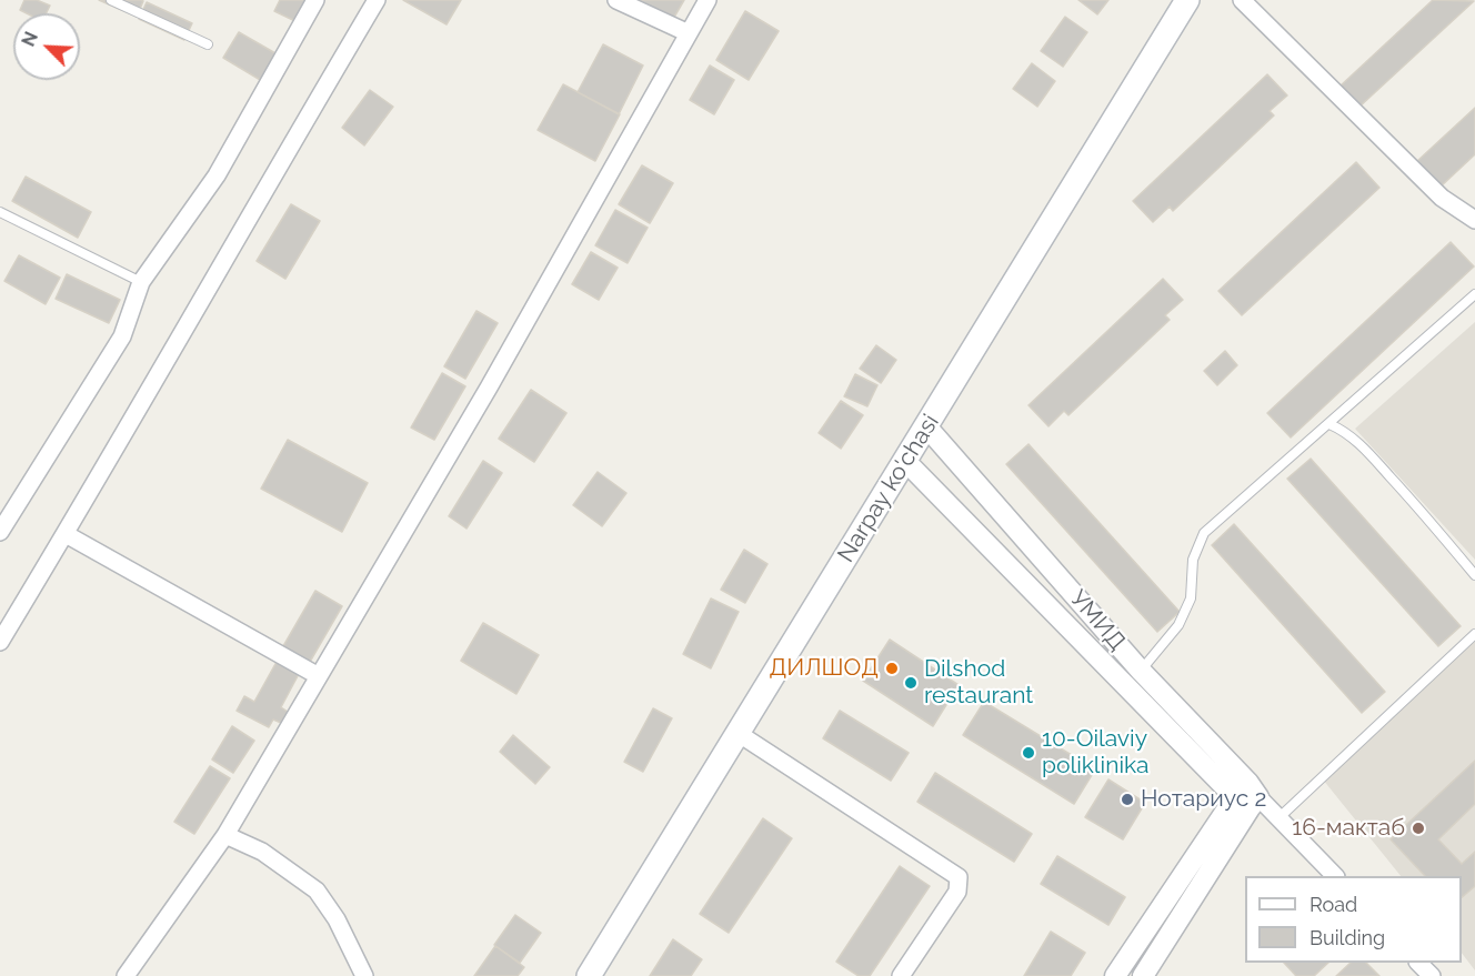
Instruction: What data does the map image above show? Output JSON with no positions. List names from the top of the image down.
{
  "streets": {
    "main road": ["Narpay ko'chasi"],
    "street": ["УМИД"]
  },
  "crossings": [
    ["Narpay ko'chasi", "УМИД"]
  ],
  "places": [
    "ДИЛШОД",
    "Dilshod restaurant",
    "10-Oilaviy poliklinika",
    "Нотариус 2",
    "16-мактаб"
  ],
  "legend": ["Road", "Building"],
  "north": "top left"
}
